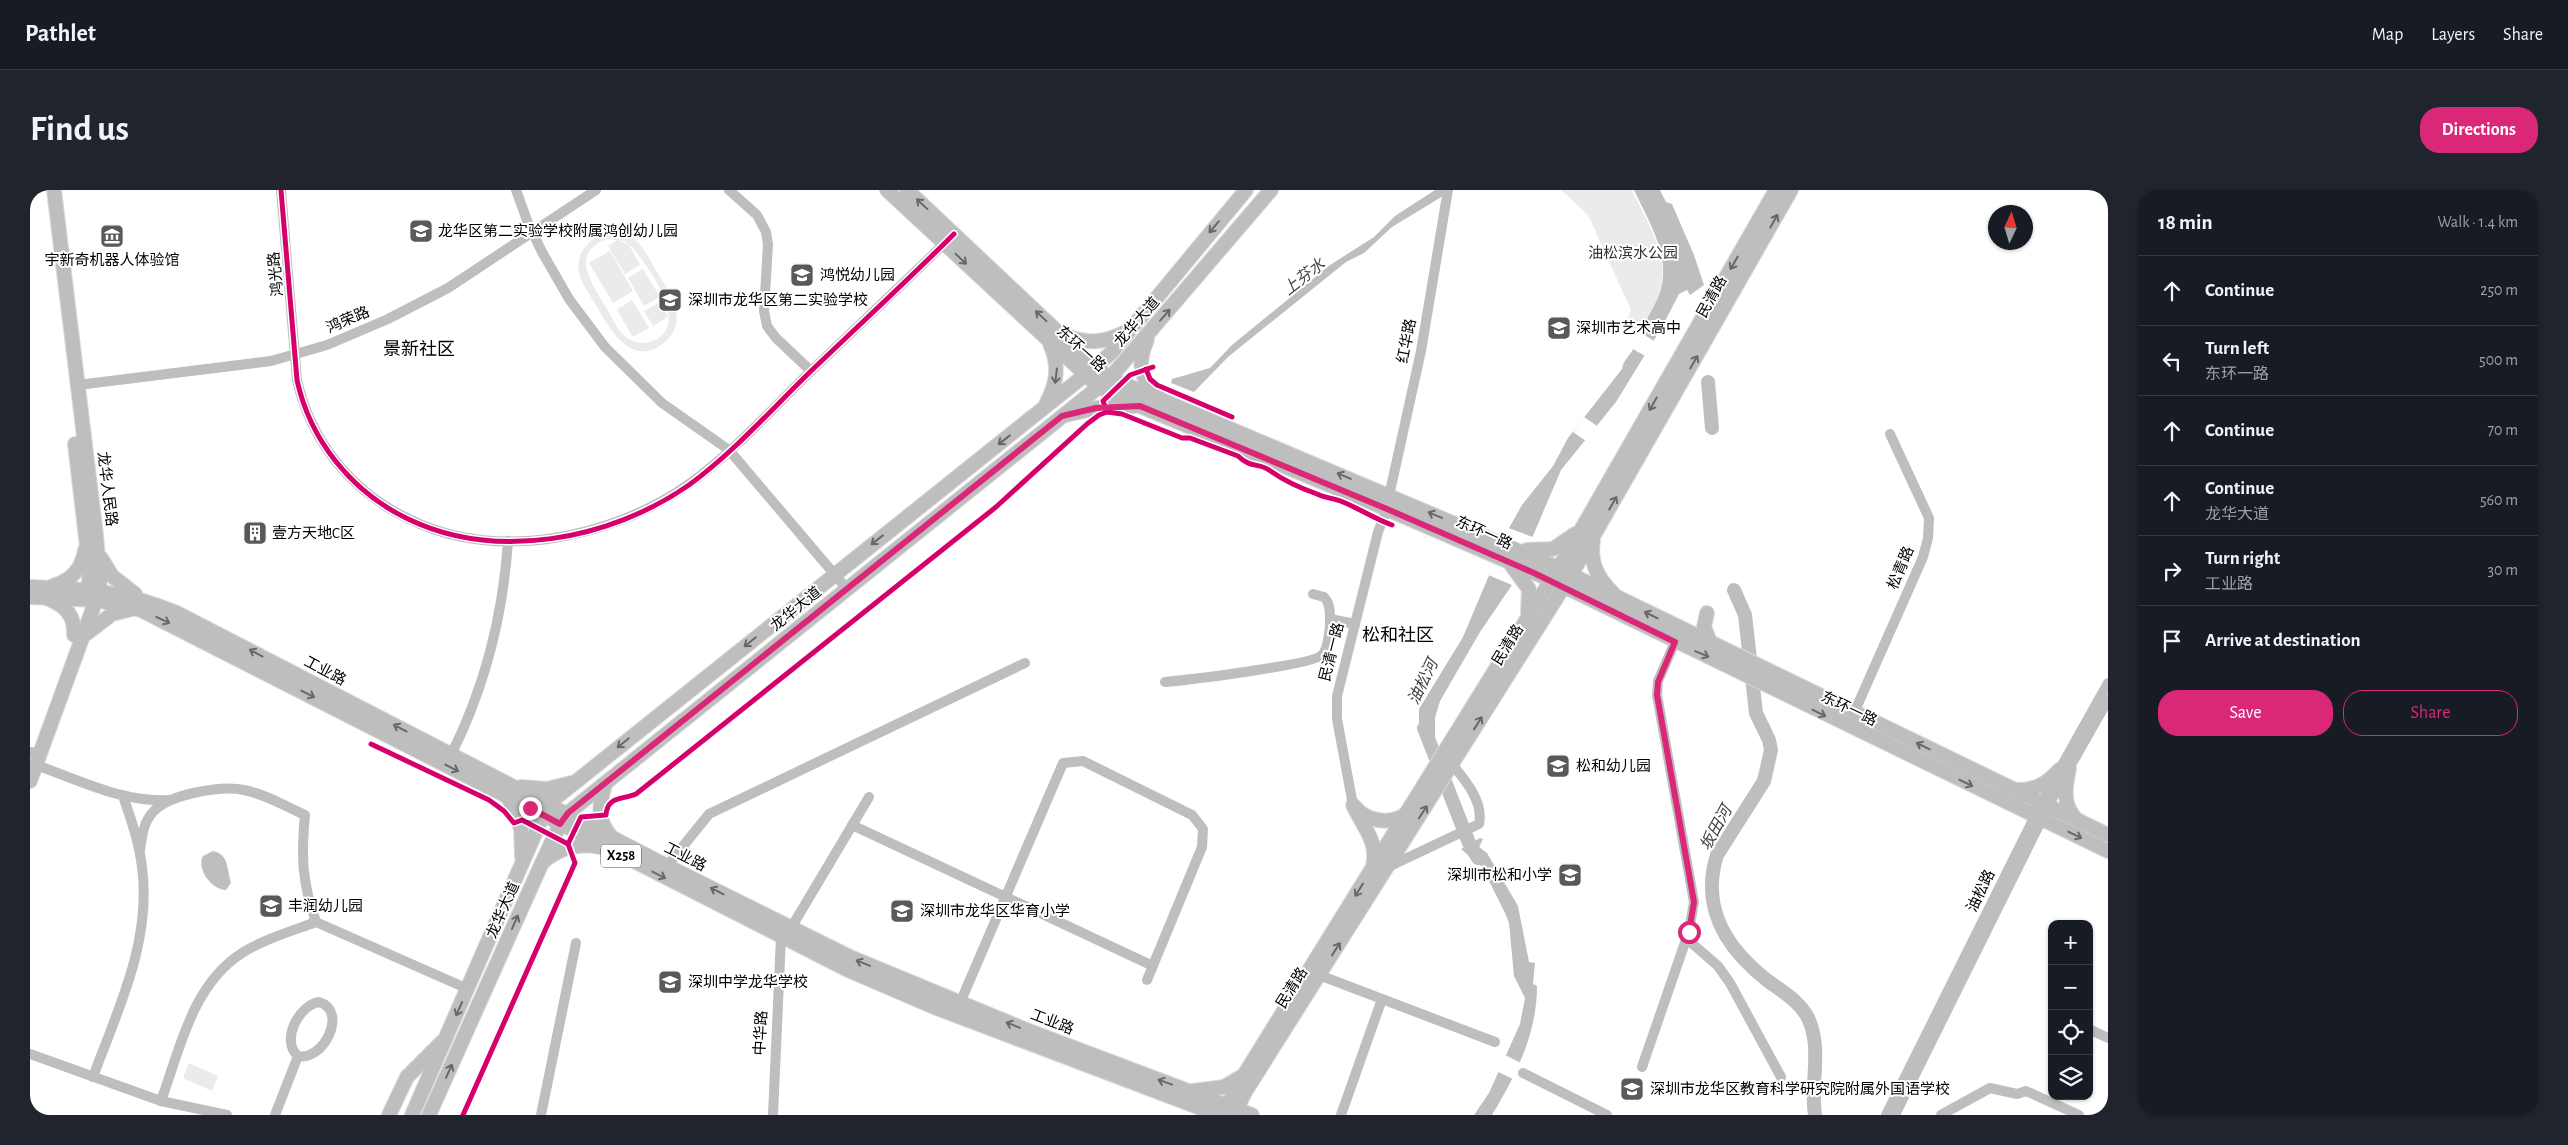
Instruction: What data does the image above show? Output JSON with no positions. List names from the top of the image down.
{
  "streets": {
    "main road": [
      "民清路",
      "龙华大道",
      "东环一路",
      "龙华人民路",
      "工业路",
      "X258"
    ],
    "street": [
      "鸿光路",
      "鸿荣路",
      "红华路",
      "松青路",
      "民清一路",
      "油松路",
      "中华路"
    ]
  },
  "crossings": [
    ["鸿光路", "鸿荣路"],
    ["鸿光路", "东环一路"],
    ["民清路", "东环一路"],
    ["民清路", "工业路"],
    ["鸿荣路", "龙华人民路"],
    ["龙华大道", "东环一路"],
    ["龙华大道", "工业路"],
    ["红华路", "东环一路"],
    ["红华路", "民清一路"],
    ["东环一路", "松青路"],
    ["东环一路", "民清一路"],
    ["东环一路", "油松路"],
    ["龙华人民路", "工业路"],
    ["工业路", "中华路"]
  ],
  "districts": ["景新社区", "松和社区"],
  "water": ["上芬水", "油松河", "坂田河"],
  "parks": ["油松滨水公园"],
  "places": {
    "school or university": [
      "龙华区第二实验学校附属鸿创幼儿园",
      "鸿悦幼儿园",
      "深圳市龙华区第二实验学校",
      "深圳市艺术高中",
      "松和幼儿园",
      "深圳市松和小学",
      "丰润幼儿园",
      "深圳市龙华区华育小学",
      "深圳中学龙华学校",
      "深圳市龙华区教育科学研究院附属外国语学校"
    ],
    "museum": ["宇新奇机器人体验馆"],
    "building": ["壹方天地C区"]
  },
  "north": "top",
  "page": {
    "header": "Pathlet",
    "nav": ["Map", "Layers", "Share"],
    "buttons": [
      "Directions",
      ["Save", "Share"]
    ],
    "title": "Find us",
    "heading": ["18 min", "Walk · 1.4 km"],
    "list": [
      ["Continue", "250 m"],
      ["Turn left", "东环一路", "500 m"],
      ["Continue", "70 m"],
      ["Continue", "龙华大道", "560 m"],
      ["Turn right", "工业路", "30 m"],
      "Arrive at destination"
    ],
    "map_buttons": ["+", "−"]
  }
}
